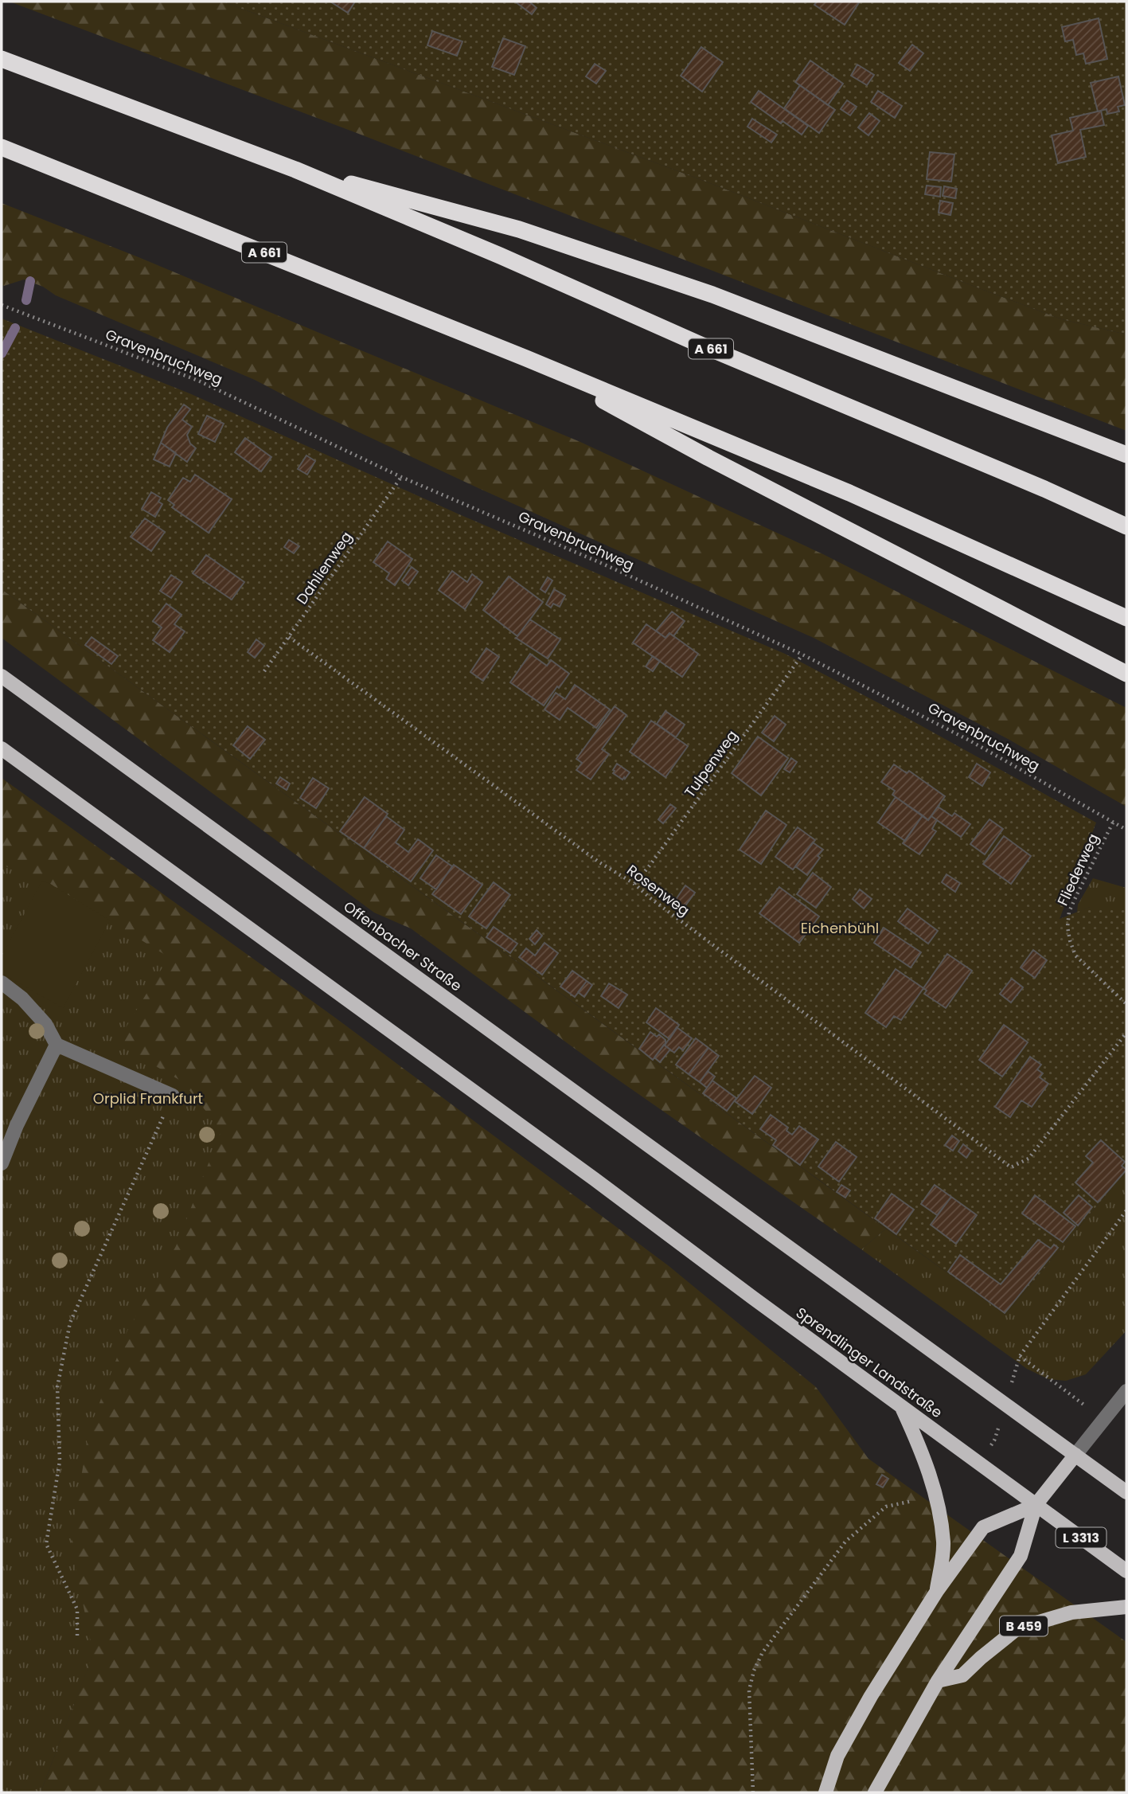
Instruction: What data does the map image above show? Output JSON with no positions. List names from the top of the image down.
{
  "streets": {
    "highway": ["A 661"],
    "main road": [
      "Offenbacher Straße",
      "Sprendlinger Landstraße",
      "L 3313",
      "B 459"
    ],
    "path": [
      "Gravenbruchweg",
      "Dahlienweg",
      "Tulpenweg",
      "Fliederweg",
      "Rosenweg"
    ]
  },
  "crossings": [
    ["Gravenbruchweg", "Dahlienweg"],
    ["Gravenbruchweg", "Tulpenweg"],
    ["Gravenbruchweg", "Fliederweg"],
    ["Dahlienweg", "Rosenweg"],
    ["Tulpenweg", "Rosenweg"],
    ["Sprendlinger Landstraße", "B 459"]
  ],
  "parks": ["Eichenbühl", "Orplid Frankfurt"]
}
